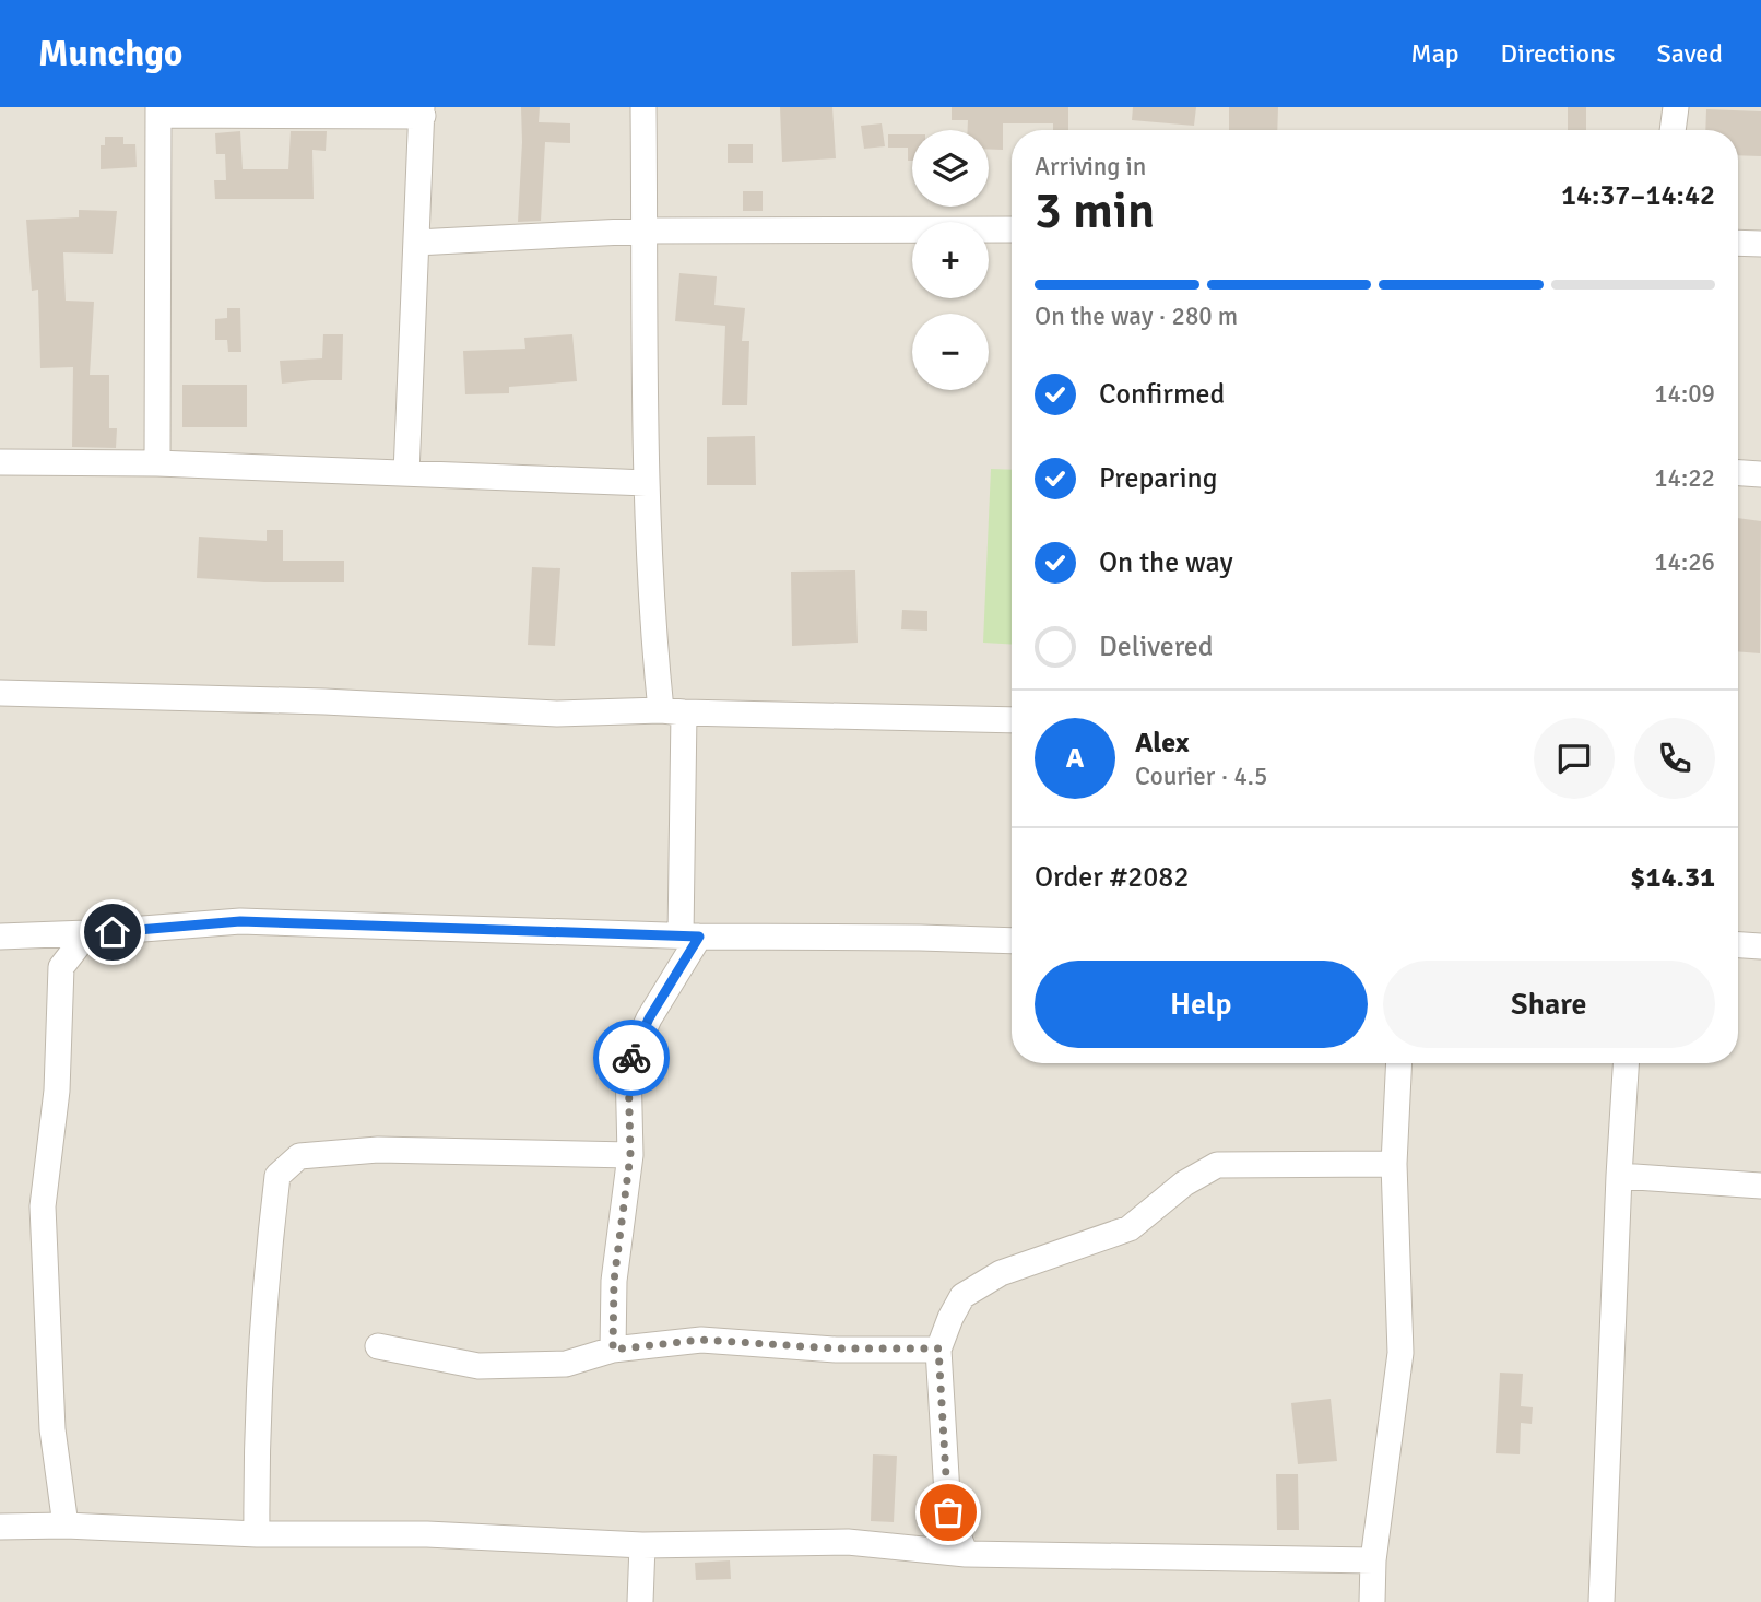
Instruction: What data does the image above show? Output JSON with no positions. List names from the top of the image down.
{
  "page": {
    "header": "Munchgo",
    "nav": ["Map", "Directions", "Saved"],
    "map_buttons": ["+", "−"],
    "heading": ["3 min", "Arriving in", "14:37–14:42"],
    "panel": [
      "Alex",
      "Courier · 4.5",
      "Order #2082",
      "$14.31"
    ],
    "bar": "On the way · 280 m",
    "list": [
      ["Confirmed", "14:09"],
      ["Preparing", "14:22"],
      ["On the way", "14:26"],
      "Delivered"
    ],
    "round": "A",
    "buttons": ["Help", "Share"]
  }
}
